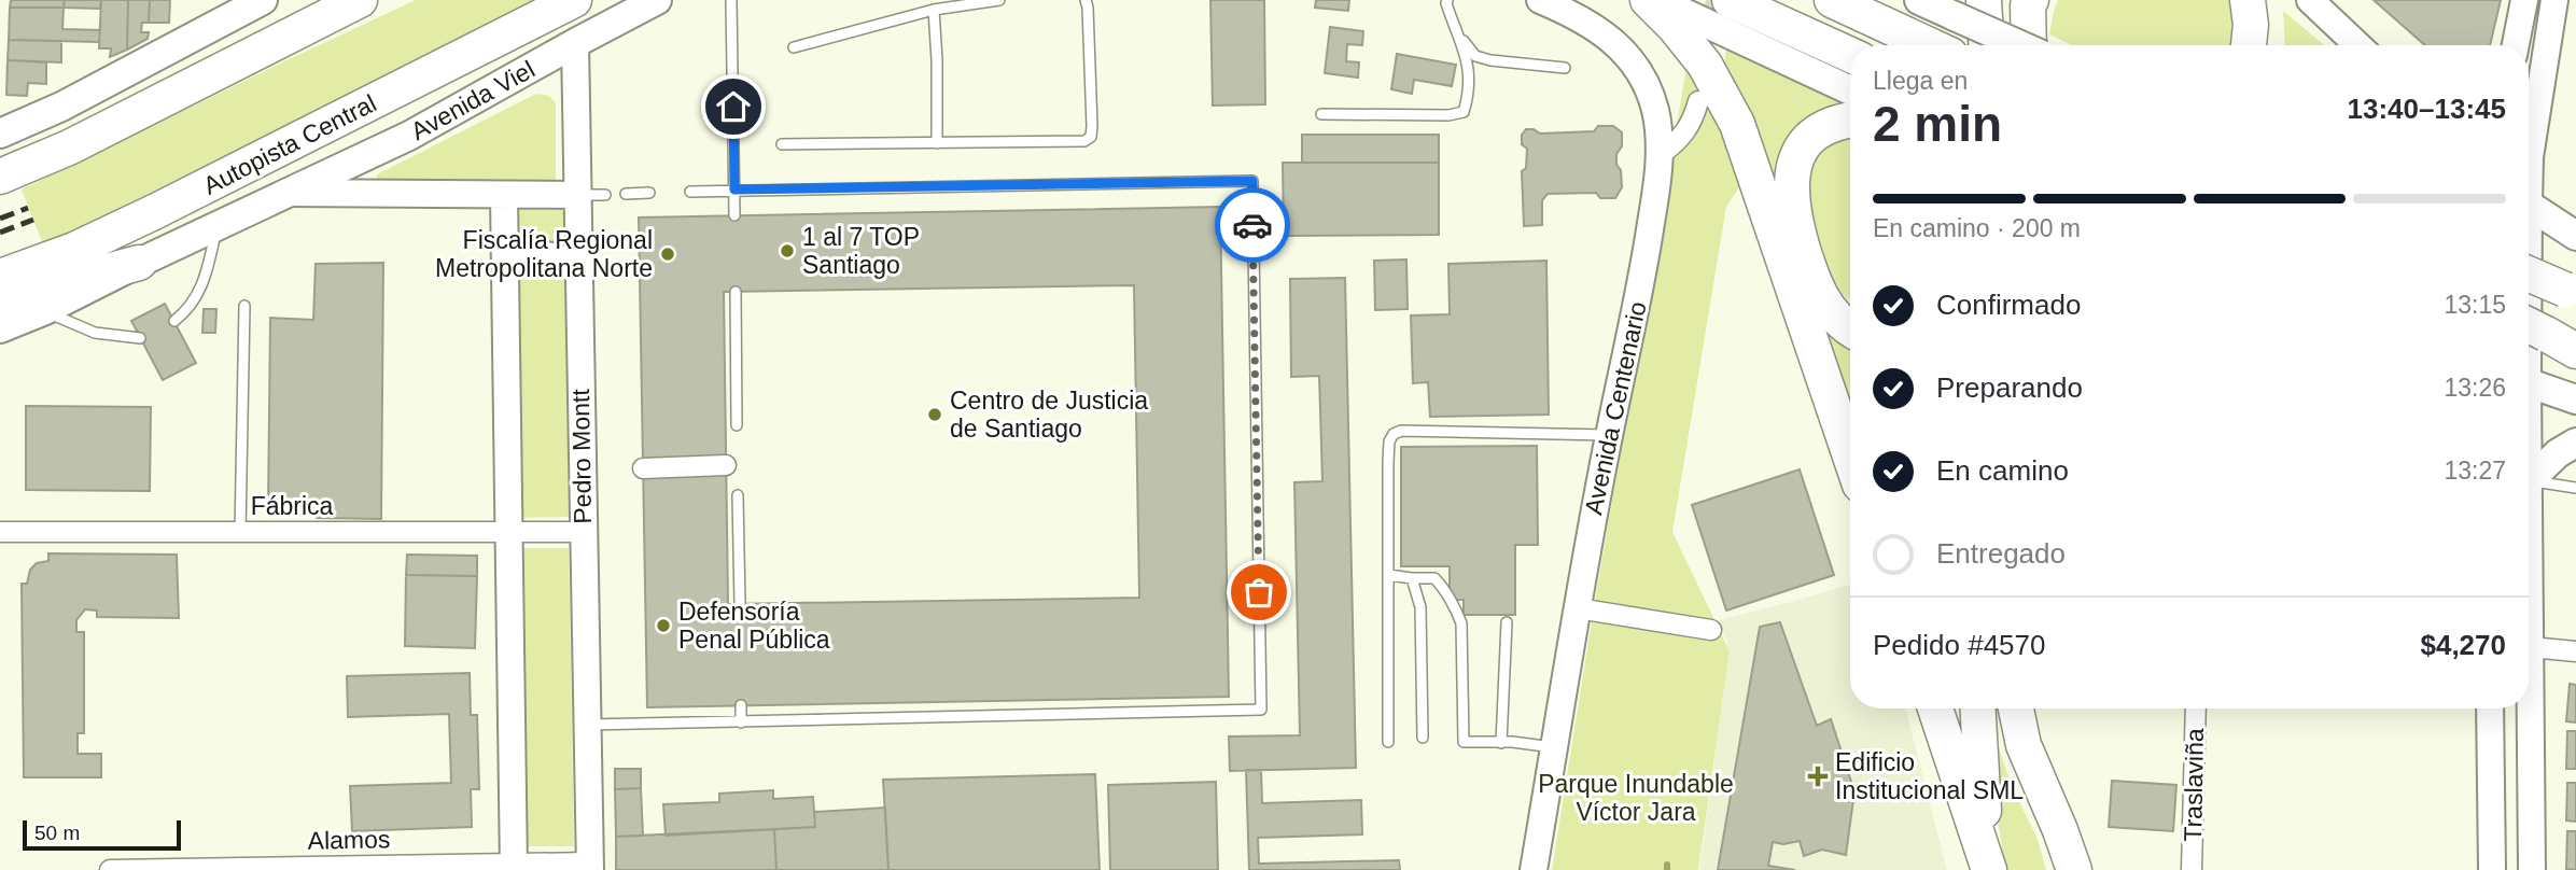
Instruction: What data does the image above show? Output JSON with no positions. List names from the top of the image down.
{
  "streets": {
    "highway": ["Autopista Central"],
    "main road": ["Avenida Viel"],
    "street": [
      "Avenida Centenario",
      "Pedro Montt",
      "Fábrica",
      "Traslaviña",
      "Alamos"
    ]
  },
  "crossings": [
    ["Avenida Viel", "Pedro Montt"],
    ["Pedro Montt", "Fábrica"],
    ["Pedro Montt", "Alamos"]
  ],
  "parks": ["Parque Inundable Víctor Jara"],
  "places": {
    "other": [
      "1 al 7 TOP Santiago",
      "Fiscalía Regional Metropolitana Norte",
      "Centro de Justicia de Santiago",
      "Defensoría Penal Pública"
    ],
    "health": ["Edificio Institucional SML"]
  },
  "scale_bar": "50 m",
  "page": {
    "heading": ["2 min", "Llega en", "13:40–13:45"],
    "panel": ["Pedido #4570", "$4,270"],
    "bar": "En camino · 200 m",
    "list": [
      ["Confirmado", "13:15"],
      ["Preparando", "13:26"],
      ["En camino", "13:27"],
      "Entregado"
    ],
    "scale": "50 m"
  }
}
